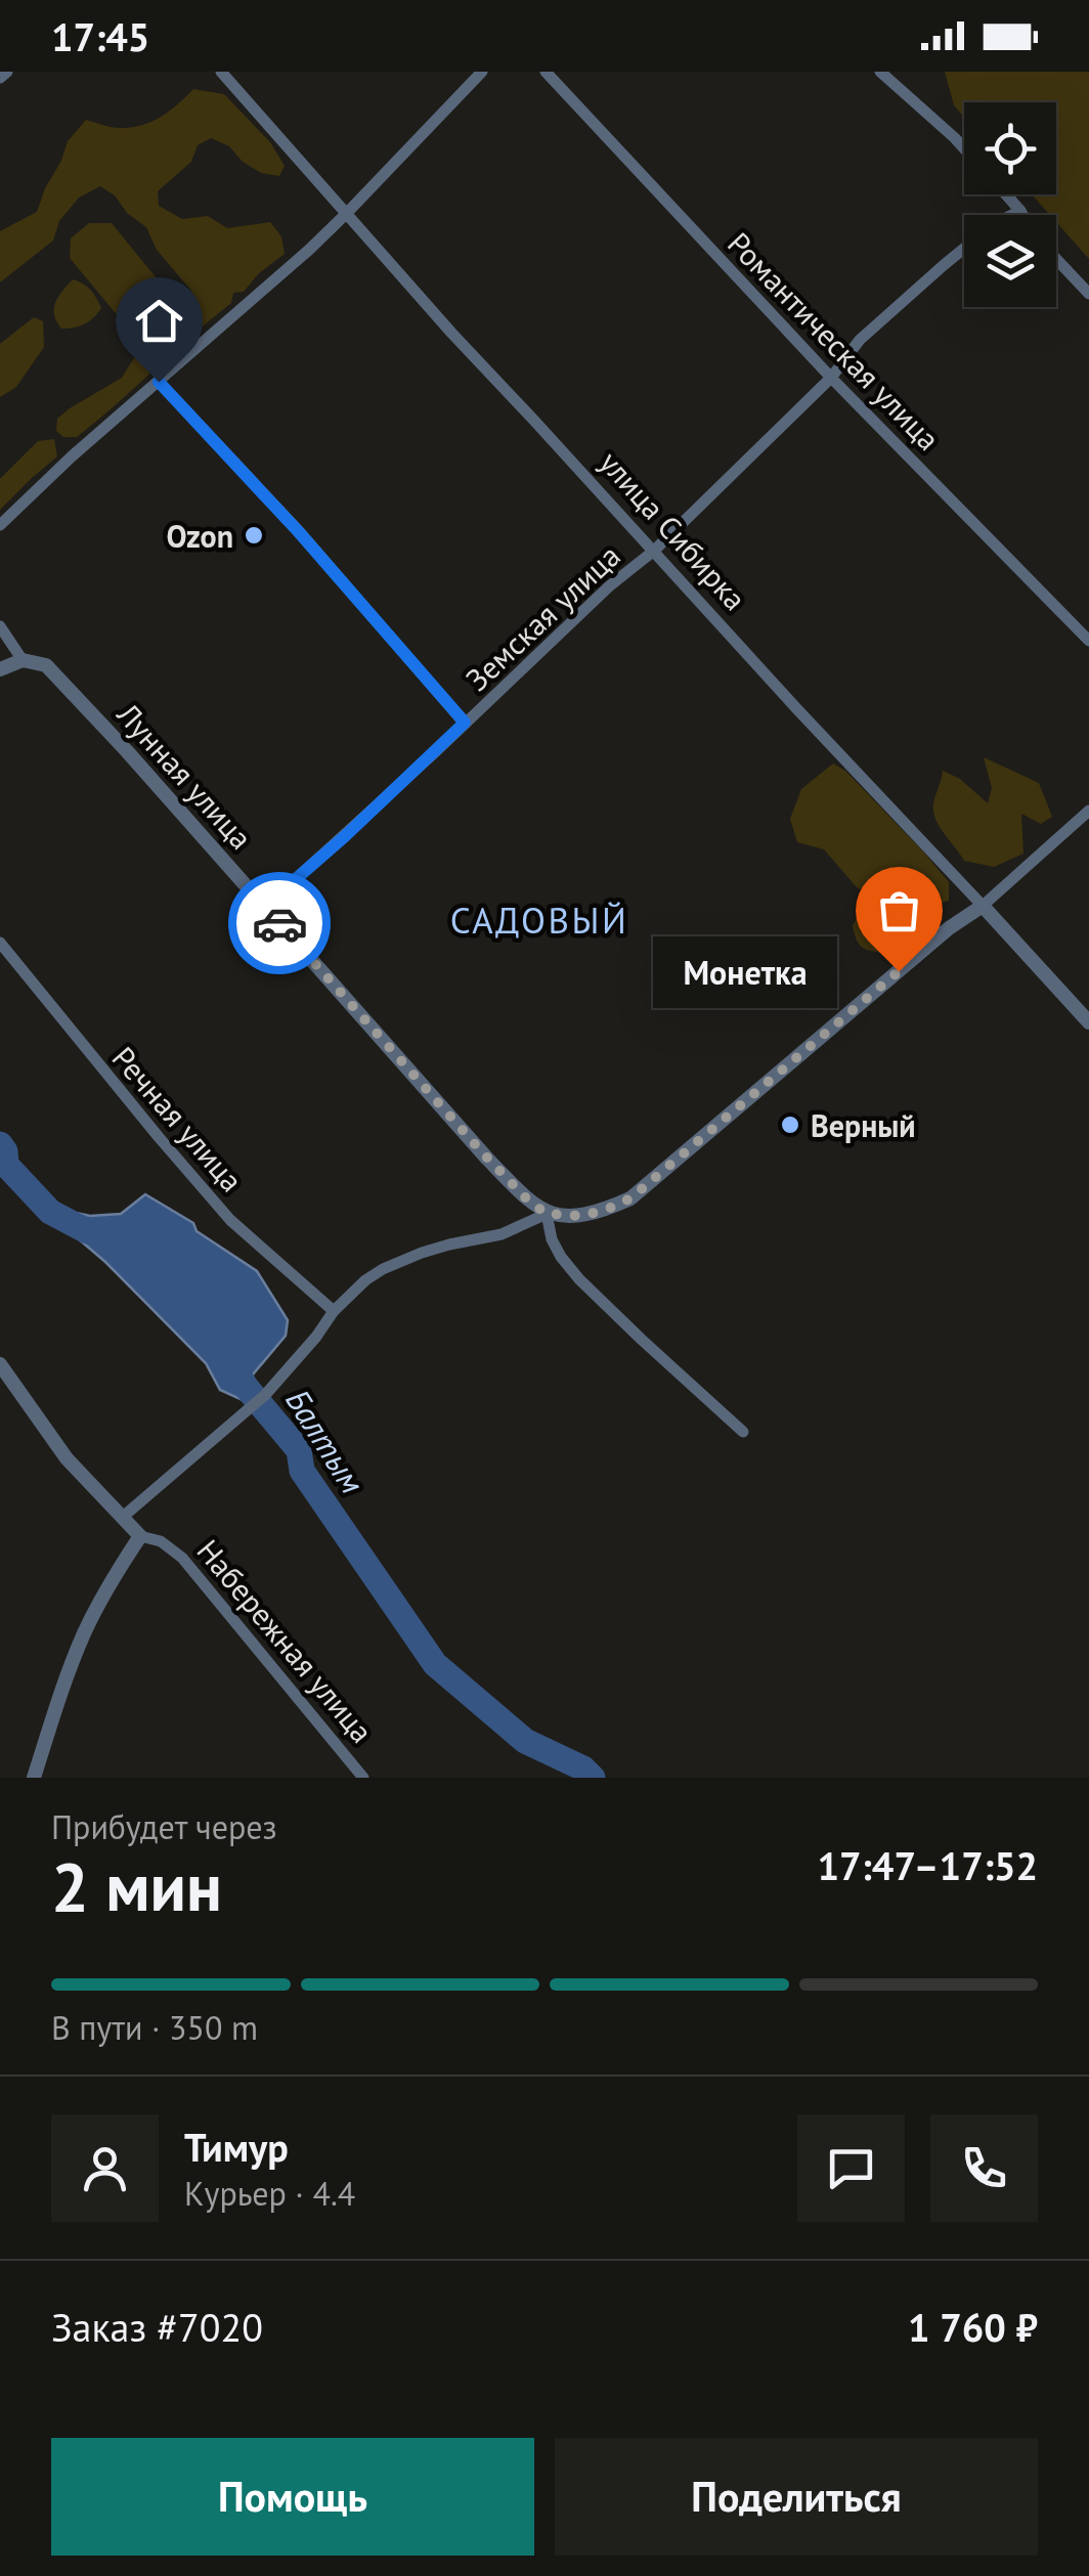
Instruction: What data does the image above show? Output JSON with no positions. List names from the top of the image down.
{
  "streets": {
    "street": [
      "Романтическая улица",
      "улица Сибирка",
      "Земская улица",
      "Лунная улица",
      "Речная улица",
      "Набережная улица"
    ]
  },
  "crossings": [
    ["Романтическая улица", "Земская улица"],
    ["улица Сибирка", "Земская улица"],
    ["Земская улица", "Лунная улица"]
  ],
  "districts": ["САДОВЫЙ"],
  "water": ["Балтым"],
  "places": ["Ozon", "Монетка", "Верный"],
  "page": {
    "status": "17:45",
    "bubble": "Монетка",
    "heading": ["2 мин", "Прибудет через", "17:47–17:52"],
    "panel": [
      "Тимур",
      "Курьер · 4.4",
      "Заказ #7020",
      "1 760 ₽"
    ],
    "bar": "В пути · 350 m",
    "buttons": ["Помощь", "Поделиться"]
  }
}
